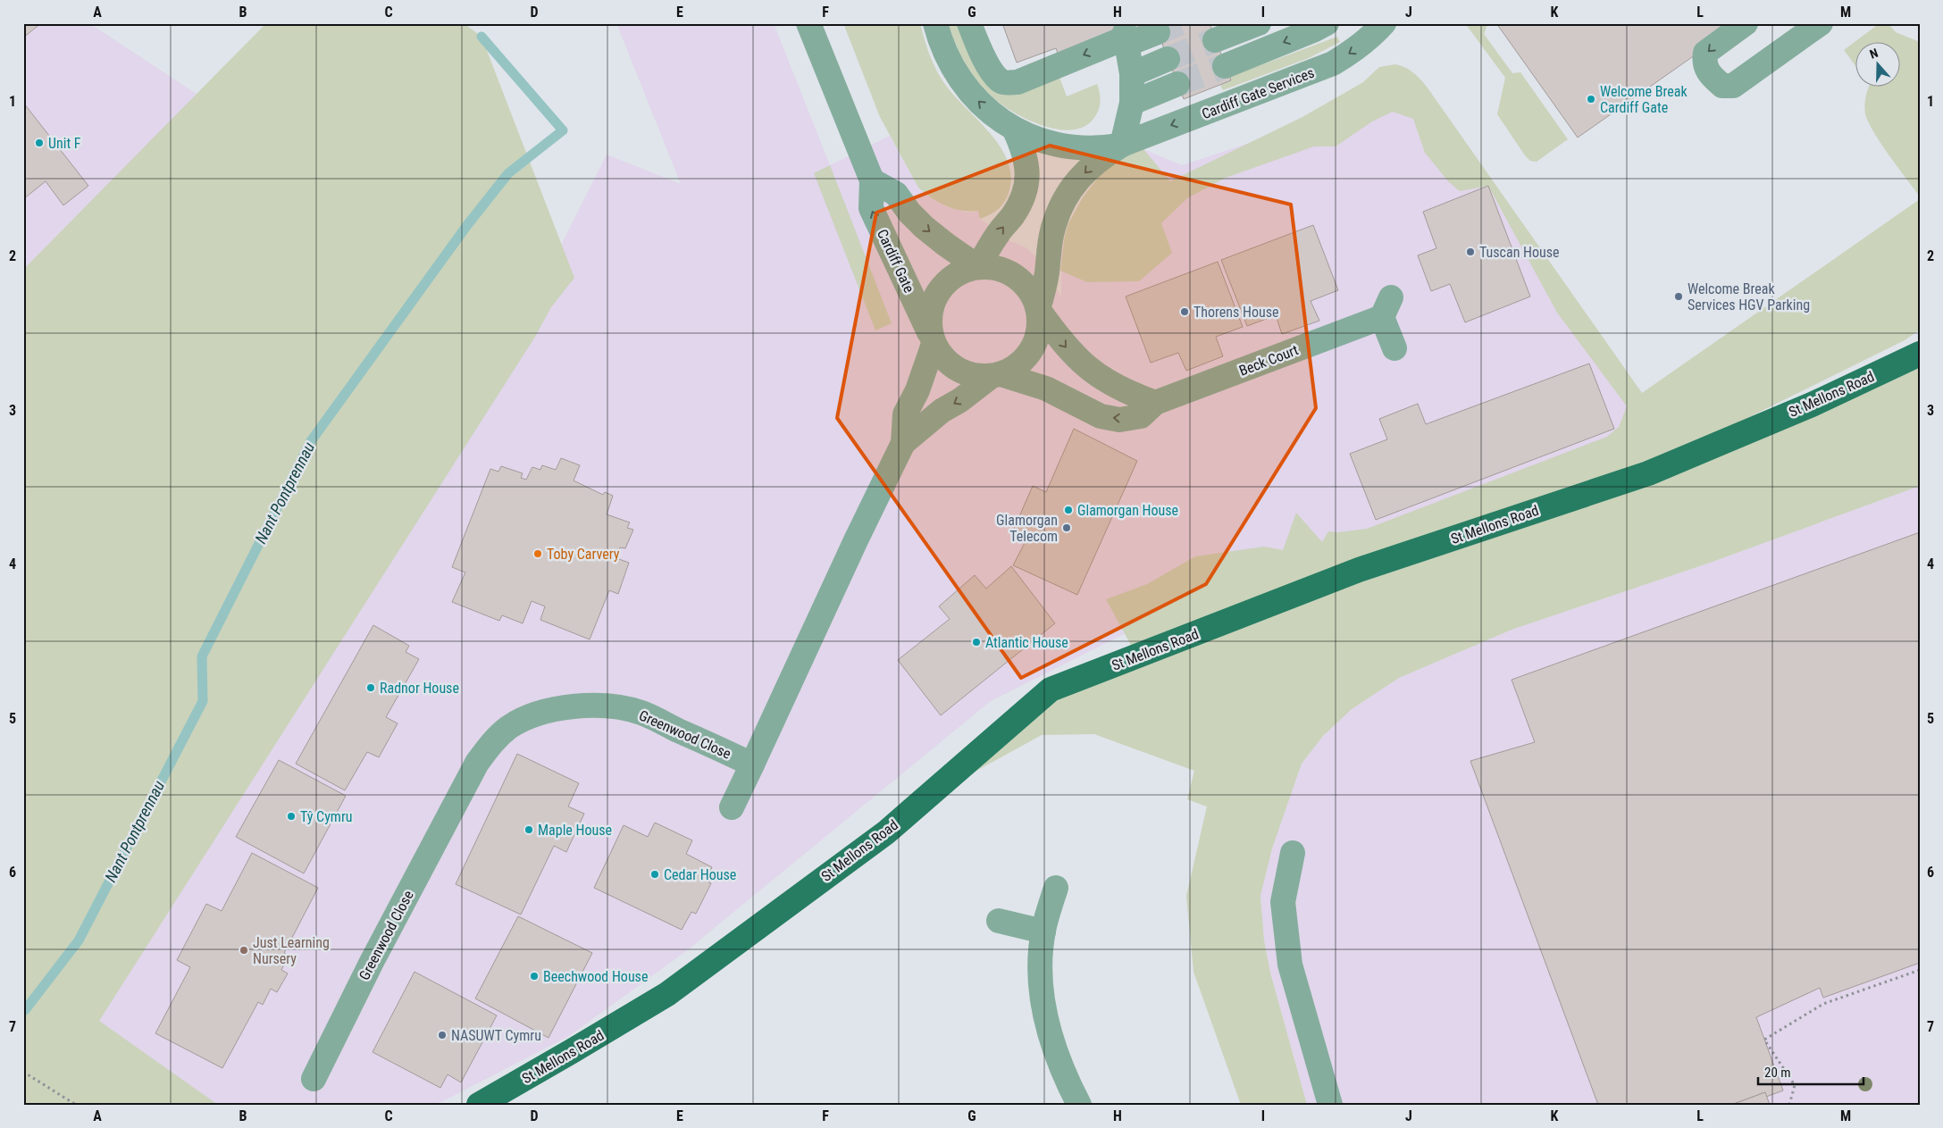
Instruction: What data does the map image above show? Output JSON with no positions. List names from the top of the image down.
{
  "streets": {
    "main road": ["St Mellons Road"],
    "street": [
      "Cardiff Gate Services",
      "Cardiff Gate",
      "Beck Court",
      "Greenwood Close"
    ]
  },
  "crossings": [
    ["Cardiff Gate Services", "Cardiff Gate"],
    ["Cardiff Gate Services", "Beck Court"],
    ["Cardiff Gate", "Beck Court"]
  ],
  "water": ["Nant Pontprennau"],
  "places": [
    "Welcome Break Cardiff Gate",
    "Unit F",
    "Tuscan House",
    "Welcome Break Services HGV Parking",
    "Thorens House",
    "Glamorgan House",
    "Glamorgan Telecom",
    "Toby Carvery",
    "Atlantic House",
    "Radnor House",
    "Tŷ Cymru",
    "Maple House",
    "Cedar House",
    "Just Learning Nursery",
    "Beechwood House",
    "NASUWT Cymru"
  ],
  "scale_bar": "20 m",
  "north": "top",
  "grid": {
    "columns": [
      "A",
      "B",
      "C",
      "D",
      "E",
      "F",
      "G",
      "H",
      "I",
      "J",
      "K",
      "L",
      "M"
    ],
    "rows": [
      "1",
      "2",
      "3",
      "4",
      "5",
      "6",
      "7"
    ]
  }
}
